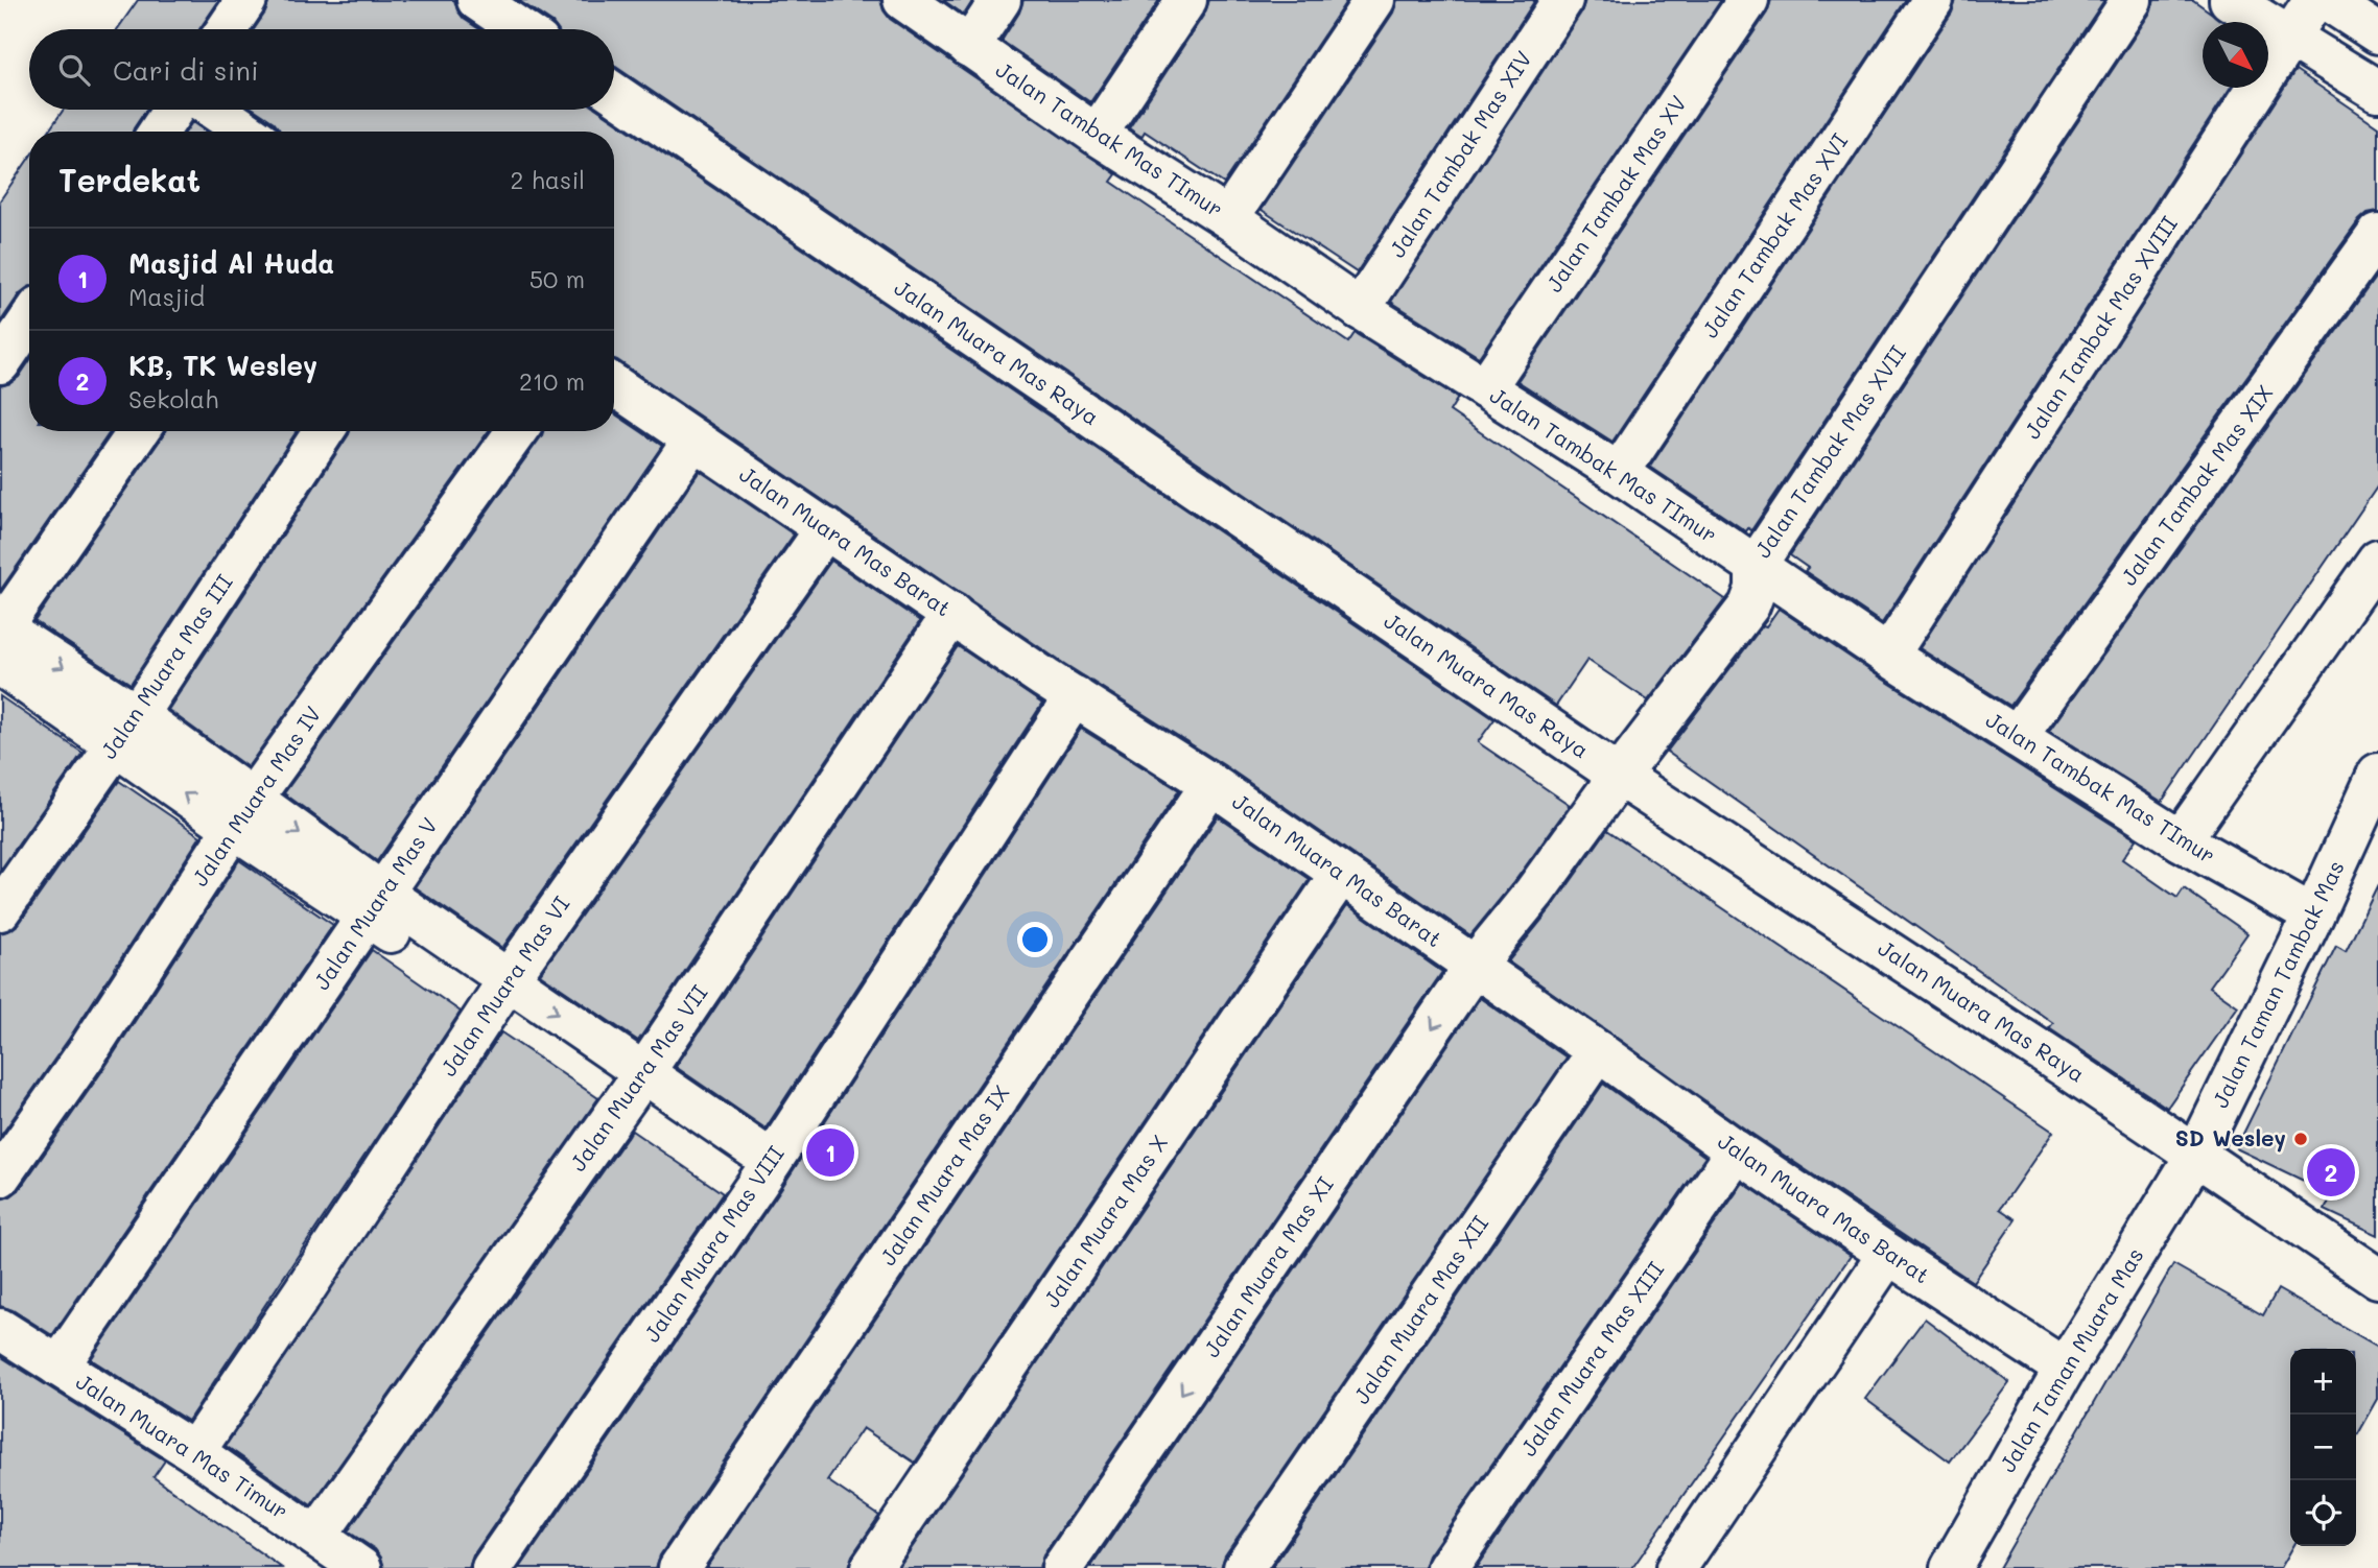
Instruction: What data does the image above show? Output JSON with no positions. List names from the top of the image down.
{
  "streets": {
    "street": [
      "Jalan Tambak Mas TImur",
      "Jalan Tambak Mas XIV",
      "Jalan Tambak Mas XV",
      "Jalan Tambak Mas XVI",
      "Jalan Tambak Mas XVIII",
      "Jalan Muara Mas Raya",
      "Jalan Tambak Mas XVII",
      "Jalan Tambak Mas XIX",
      "Jalan Muara Mas Barat",
      "Jalan Muara Mas III",
      "Jalan Muara Mas IV",
      "Jalan Muara Mas V",
      "Jalan Taman Tambak Mas",
      "Jalan Muara Mas VI",
      "Jalan Muara Mas VII",
      "Jalan Muara Mas IX",
      "Jalan Muara Mas X",
      "Jalan Muara Mas VIII",
      "Jalan Muara Mas XI",
      "Jalan Muara Mas XII",
      "Jalan Muara Mas XIII",
      "Jalan Taman Muara Mas",
      "Jalan Muara Mas Timur"
    ]
  },
  "crossings": [
    ["Jalan Tambak Mas TImur", "Jalan Tambak Mas XIV"],
    ["Jalan Tambak Mas TImur", "Jalan Tambak Mas XV"],
    ["Jalan Tambak Mas TImur", "Jalan Tambak Mas XVI"],
    ["Jalan Tambak Mas TImur", "Jalan Tambak Mas XVIII"],
    ["Jalan Tambak Mas TImur", "Jalan Tambak Mas XVII"],
    ["Jalan Tambak Mas TImur", "Jalan Tambak Mas XIX"],
    ["Jalan Tambak Mas TImur", "Jalan Taman Tambak Mas"],
    ["Jalan Muara Mas Raya", "Jalan Tambak Mas XVII"],
    ["Jalan Muara Mas Raya", "Jalan Taman Tambak Mas"],
    ["Jalan Muara Mas Raya", "Jalan Taman Muara Mas"],
    ["Jalan Tambak Mas XVII", "Jalan Muara Mas Barat"],
    ["Jalan Tambak Mas XVII", "Jalan Muara Mas XI"],
    ["Jalan Muara Mas Barat", "Jalan Muara Mas V"],
    ["Jalan Muara Mas Barat", "Jalan Muara Mas VI"],
    ["Jalan Muara Mas Barat", "Jalan Muara Mas VII"],
    ["Jalan Muara Mas Barat", "Jalan Muara Mas IX"],
    ["Jalan Muara Mas Barat", "Jalan Muara Mas X"],
    ["Jalan Muara Mas Barat", "Jalan Muara Mas VIII"],
    ["Jalan Muara Mas Barat", "Jalan Muara Mas XI"],
    ["Jalan Muara Mas Barat", "Jalan Muara Mas XII"],
    ["Jalan Muara Mas Barat", "Jalan Muara Mas XIII"],
    ["Jalan Muara Mas Barat", "Jalan Taman Muara Mas"],
    ["Jalan Muara Mas V", "Jalan Muara Mas Timur"],
    ["Jalan Taman Tambak Mas", "Jalan Taman Muara Mas"],
    ["Jalan Muara Mas VI", "Jalan Muara Mas Timur"],
    ["Jalan Muara Mas VII", "Jalan Muara Mas Timur"]
  ],
  "one_way": ["Jalan Muara Mas XI"],
  "places": ["SD Wesley"],
  "north": "bottom right",
  "page": {
    "search": "Cari di sini",
    "heading": ["Terdekat", "2 hasil"],
    "list": [
      {
        "mark": "1",
        "name": "Masjid Al Huda",
        "note": "Masjid",
        "value": "50 m"
      },
      {
        "mark": "2",
        "name": "KB, TK Wesley",
        "note": "Sekolah",
        "value": "210 m"
      }
    ],
    "pins": ["1", "2"],
    "map_buttons": ["+", "−"]
  }
}
